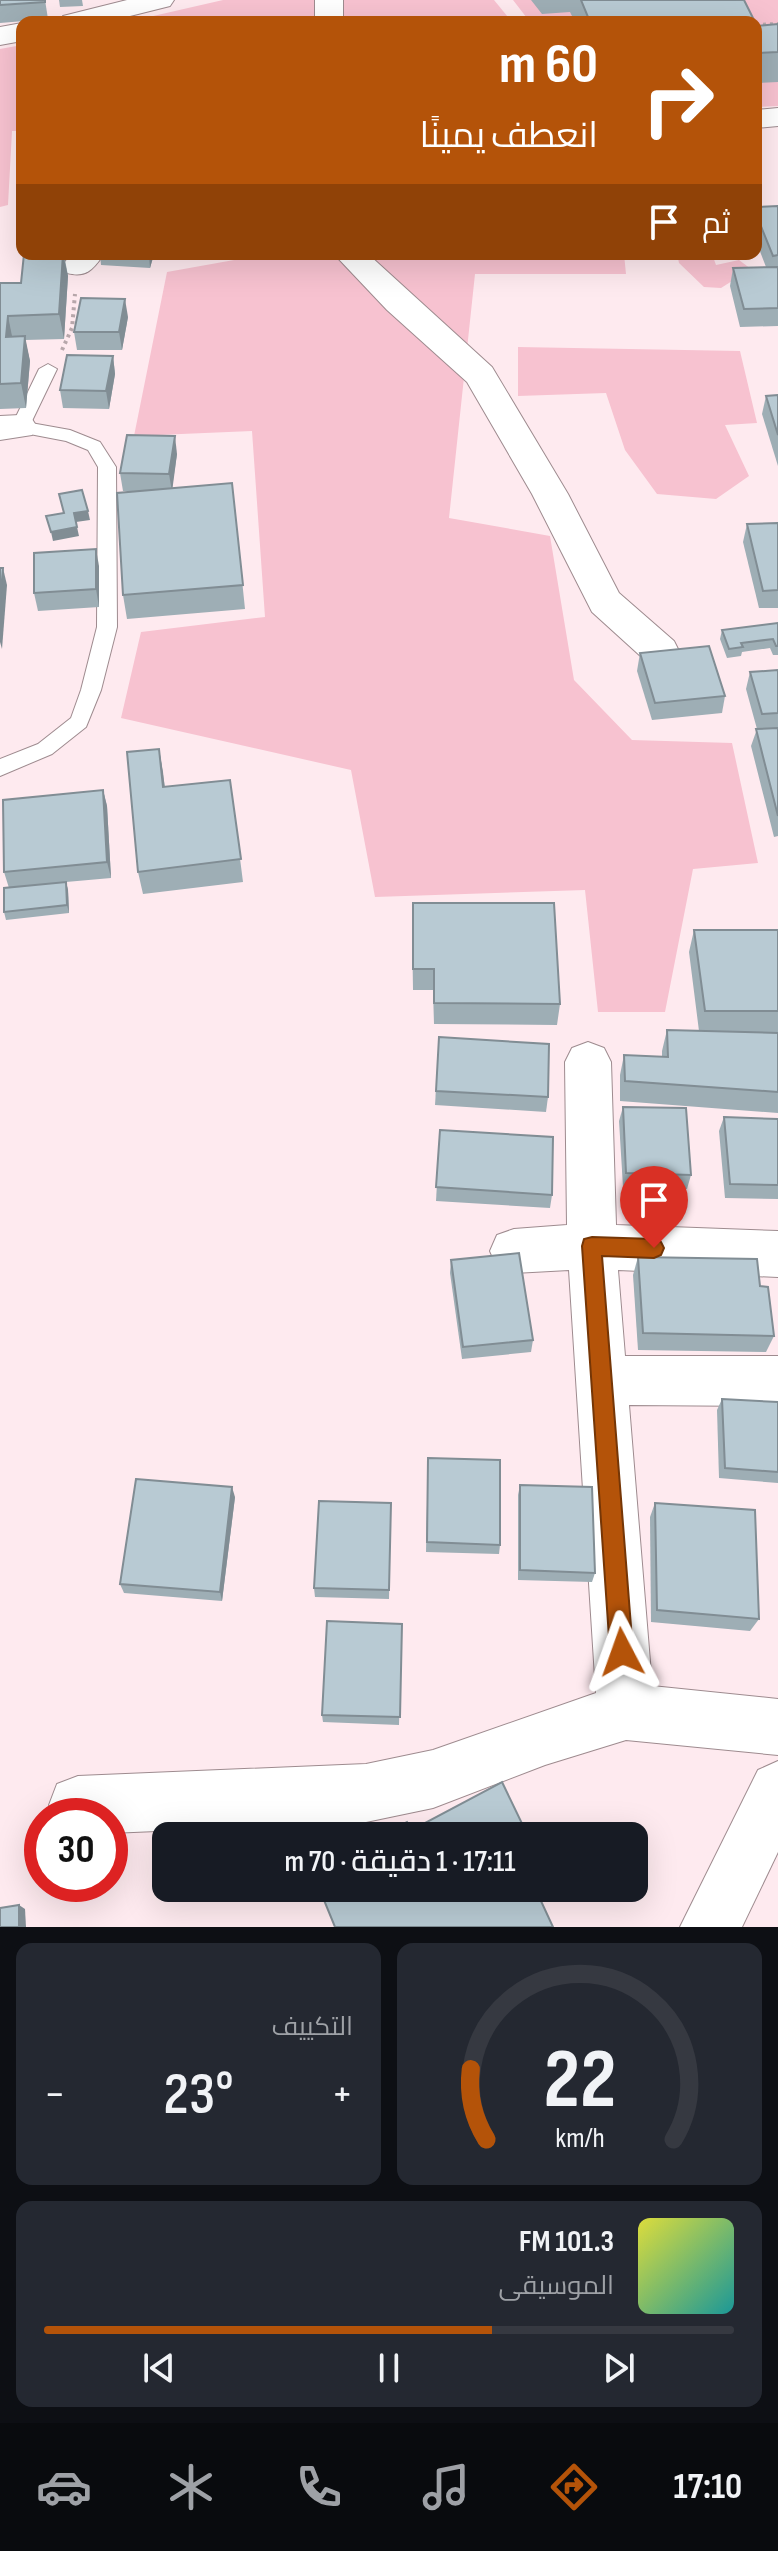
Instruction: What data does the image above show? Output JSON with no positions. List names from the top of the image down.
{
  "page": {
    "turn": ["60 m", "انعطف يمينًا"],
    "then": "ثم",
    "limit": "30",
    "trip": "17:11 · 1 دقيقة · 70 m",
    "tile": "التكييف",
    "heat": ["−", "23°", "+"],
    "song": ["101.3 FM", "الموسيقى"],
    "tabs": "17:10",
    "gauge": ["22", "km/h"]
  }
}
